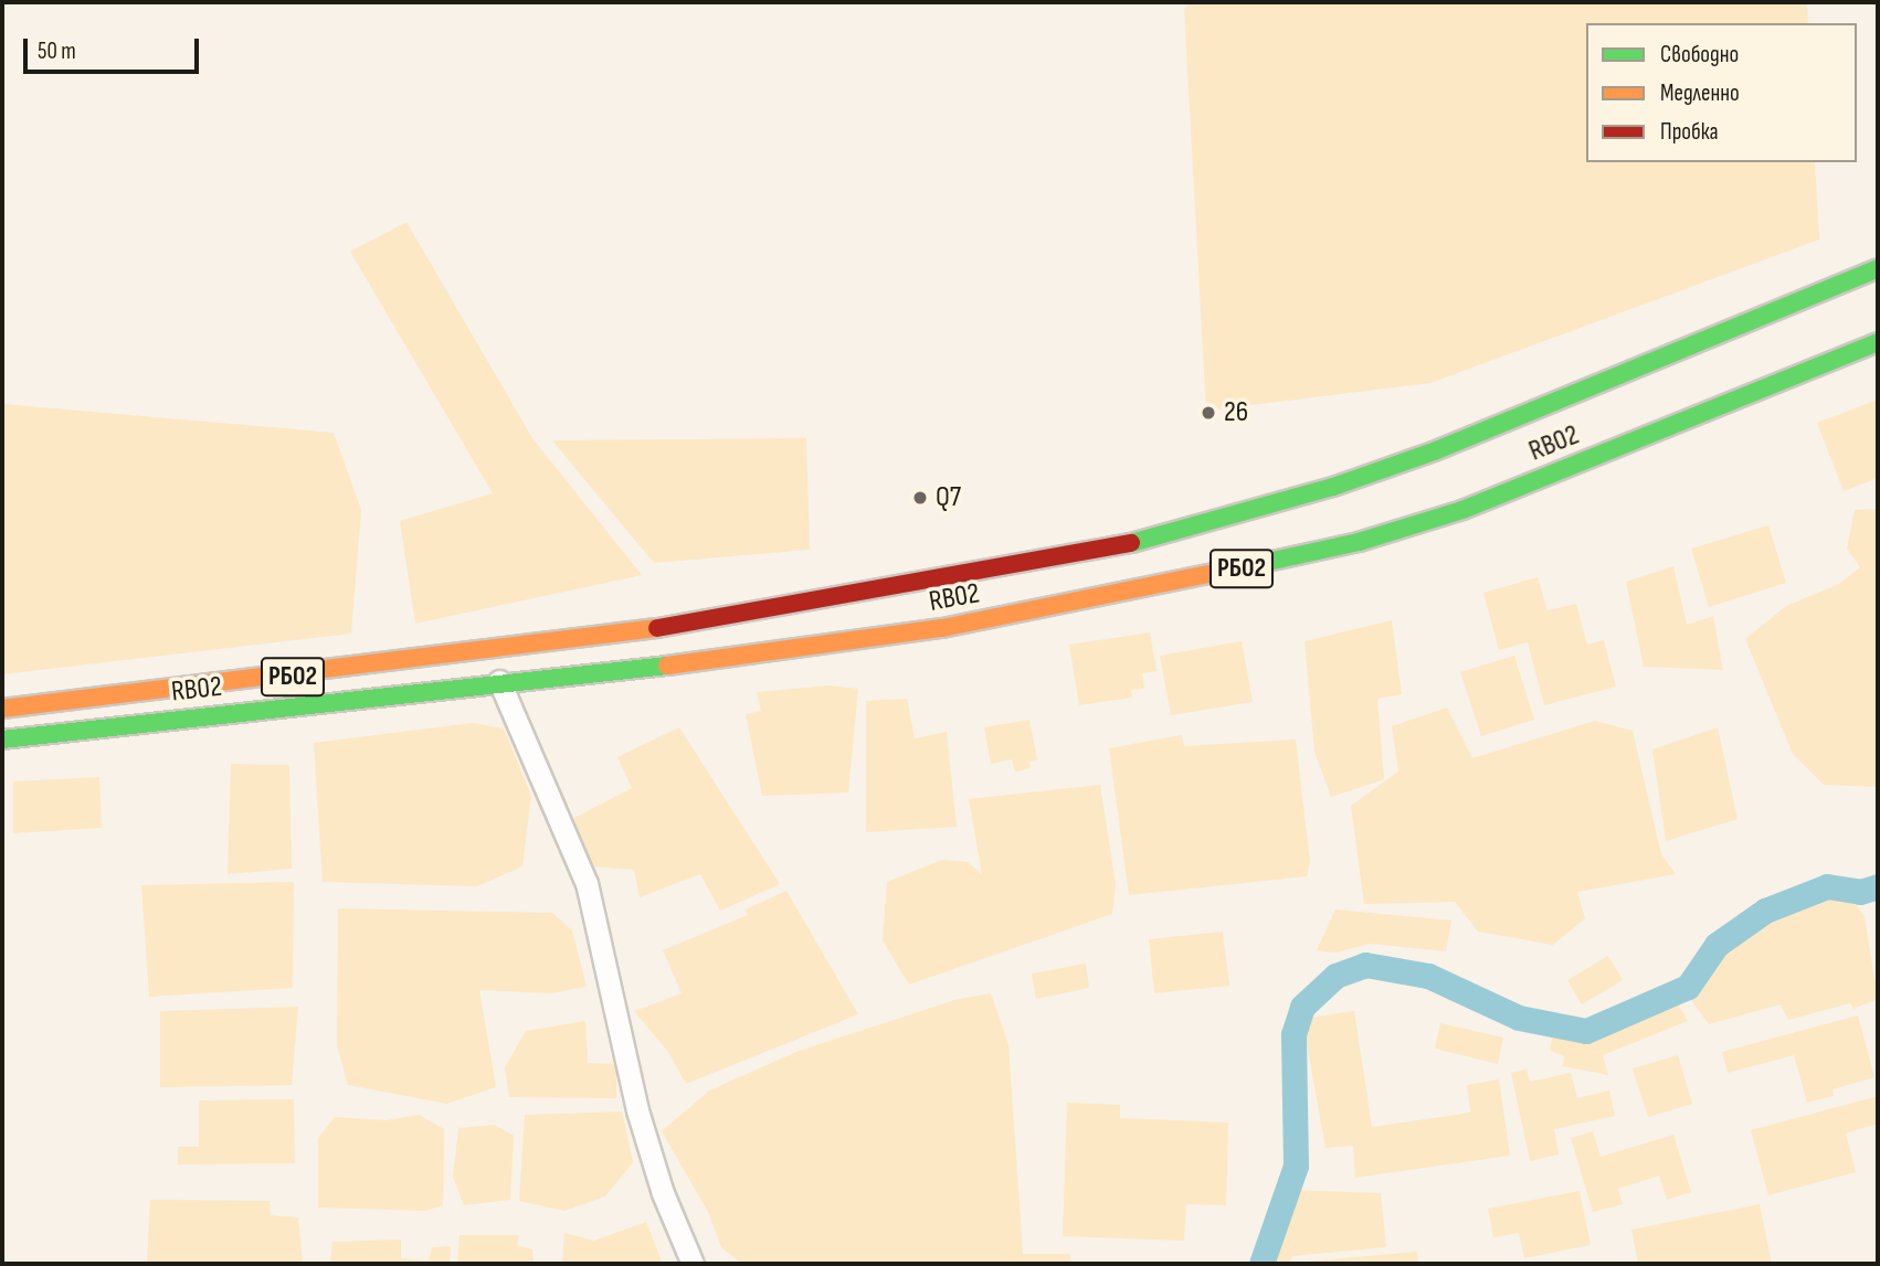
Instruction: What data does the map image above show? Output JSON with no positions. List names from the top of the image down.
{
  "streets": {
    "highway": ["RB02", "РБ02"]
  },
  "places": ["26", "Q7"],
  "legend": ["Свободно", "Медленно", "Пробка"],
  "scale_bar": "50 m"
}
